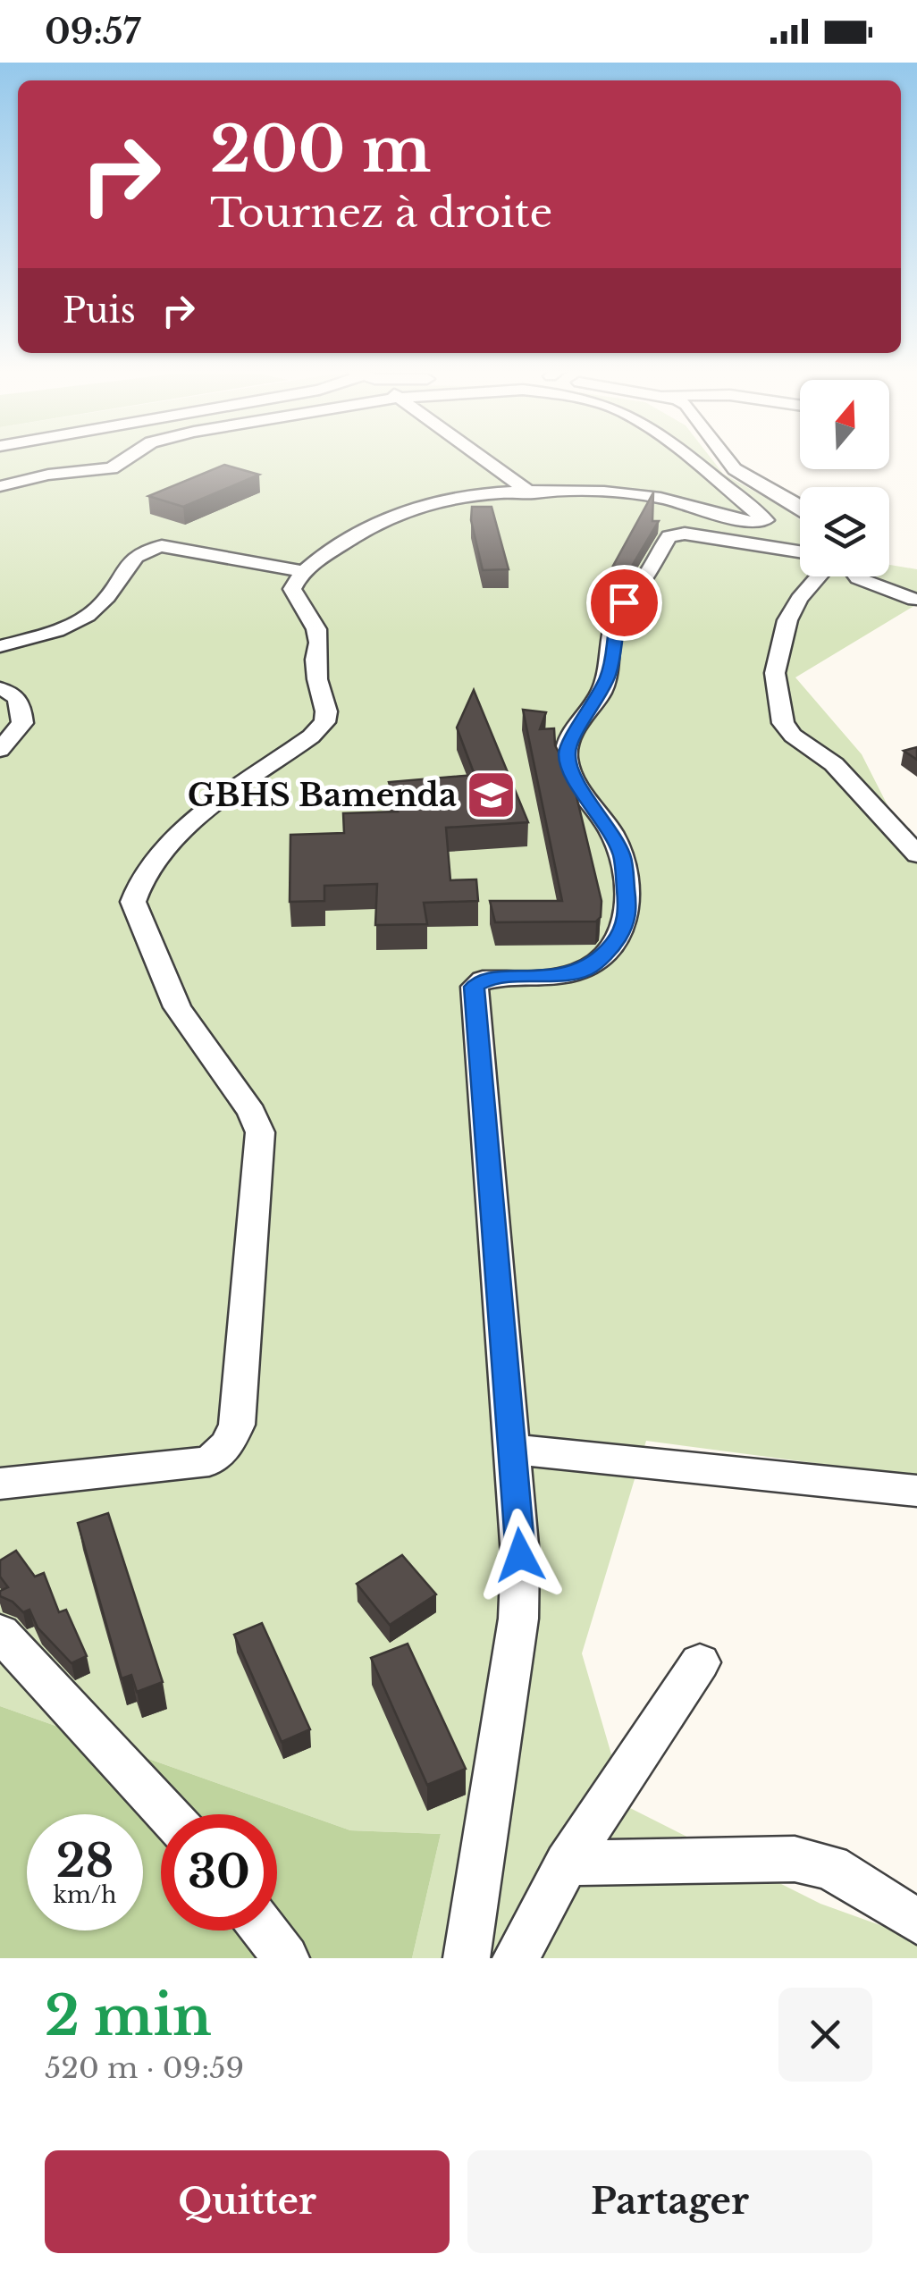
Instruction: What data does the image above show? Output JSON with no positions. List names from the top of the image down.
{
  "places": {
    "school or university": ["GBHS Bamenda"]
  },
  "north": "top",
  "page": {
    "status": "09:57",
    "turn": ["200 m", "Tournez à droite"],
    "then": "Puis",
    "speed": "28 km/h",
    "limit": "30",
    "heading": ["2 min", "520 m · 09:59"],
    "buttons": ["Quitter", "Partager"]
  }
}
